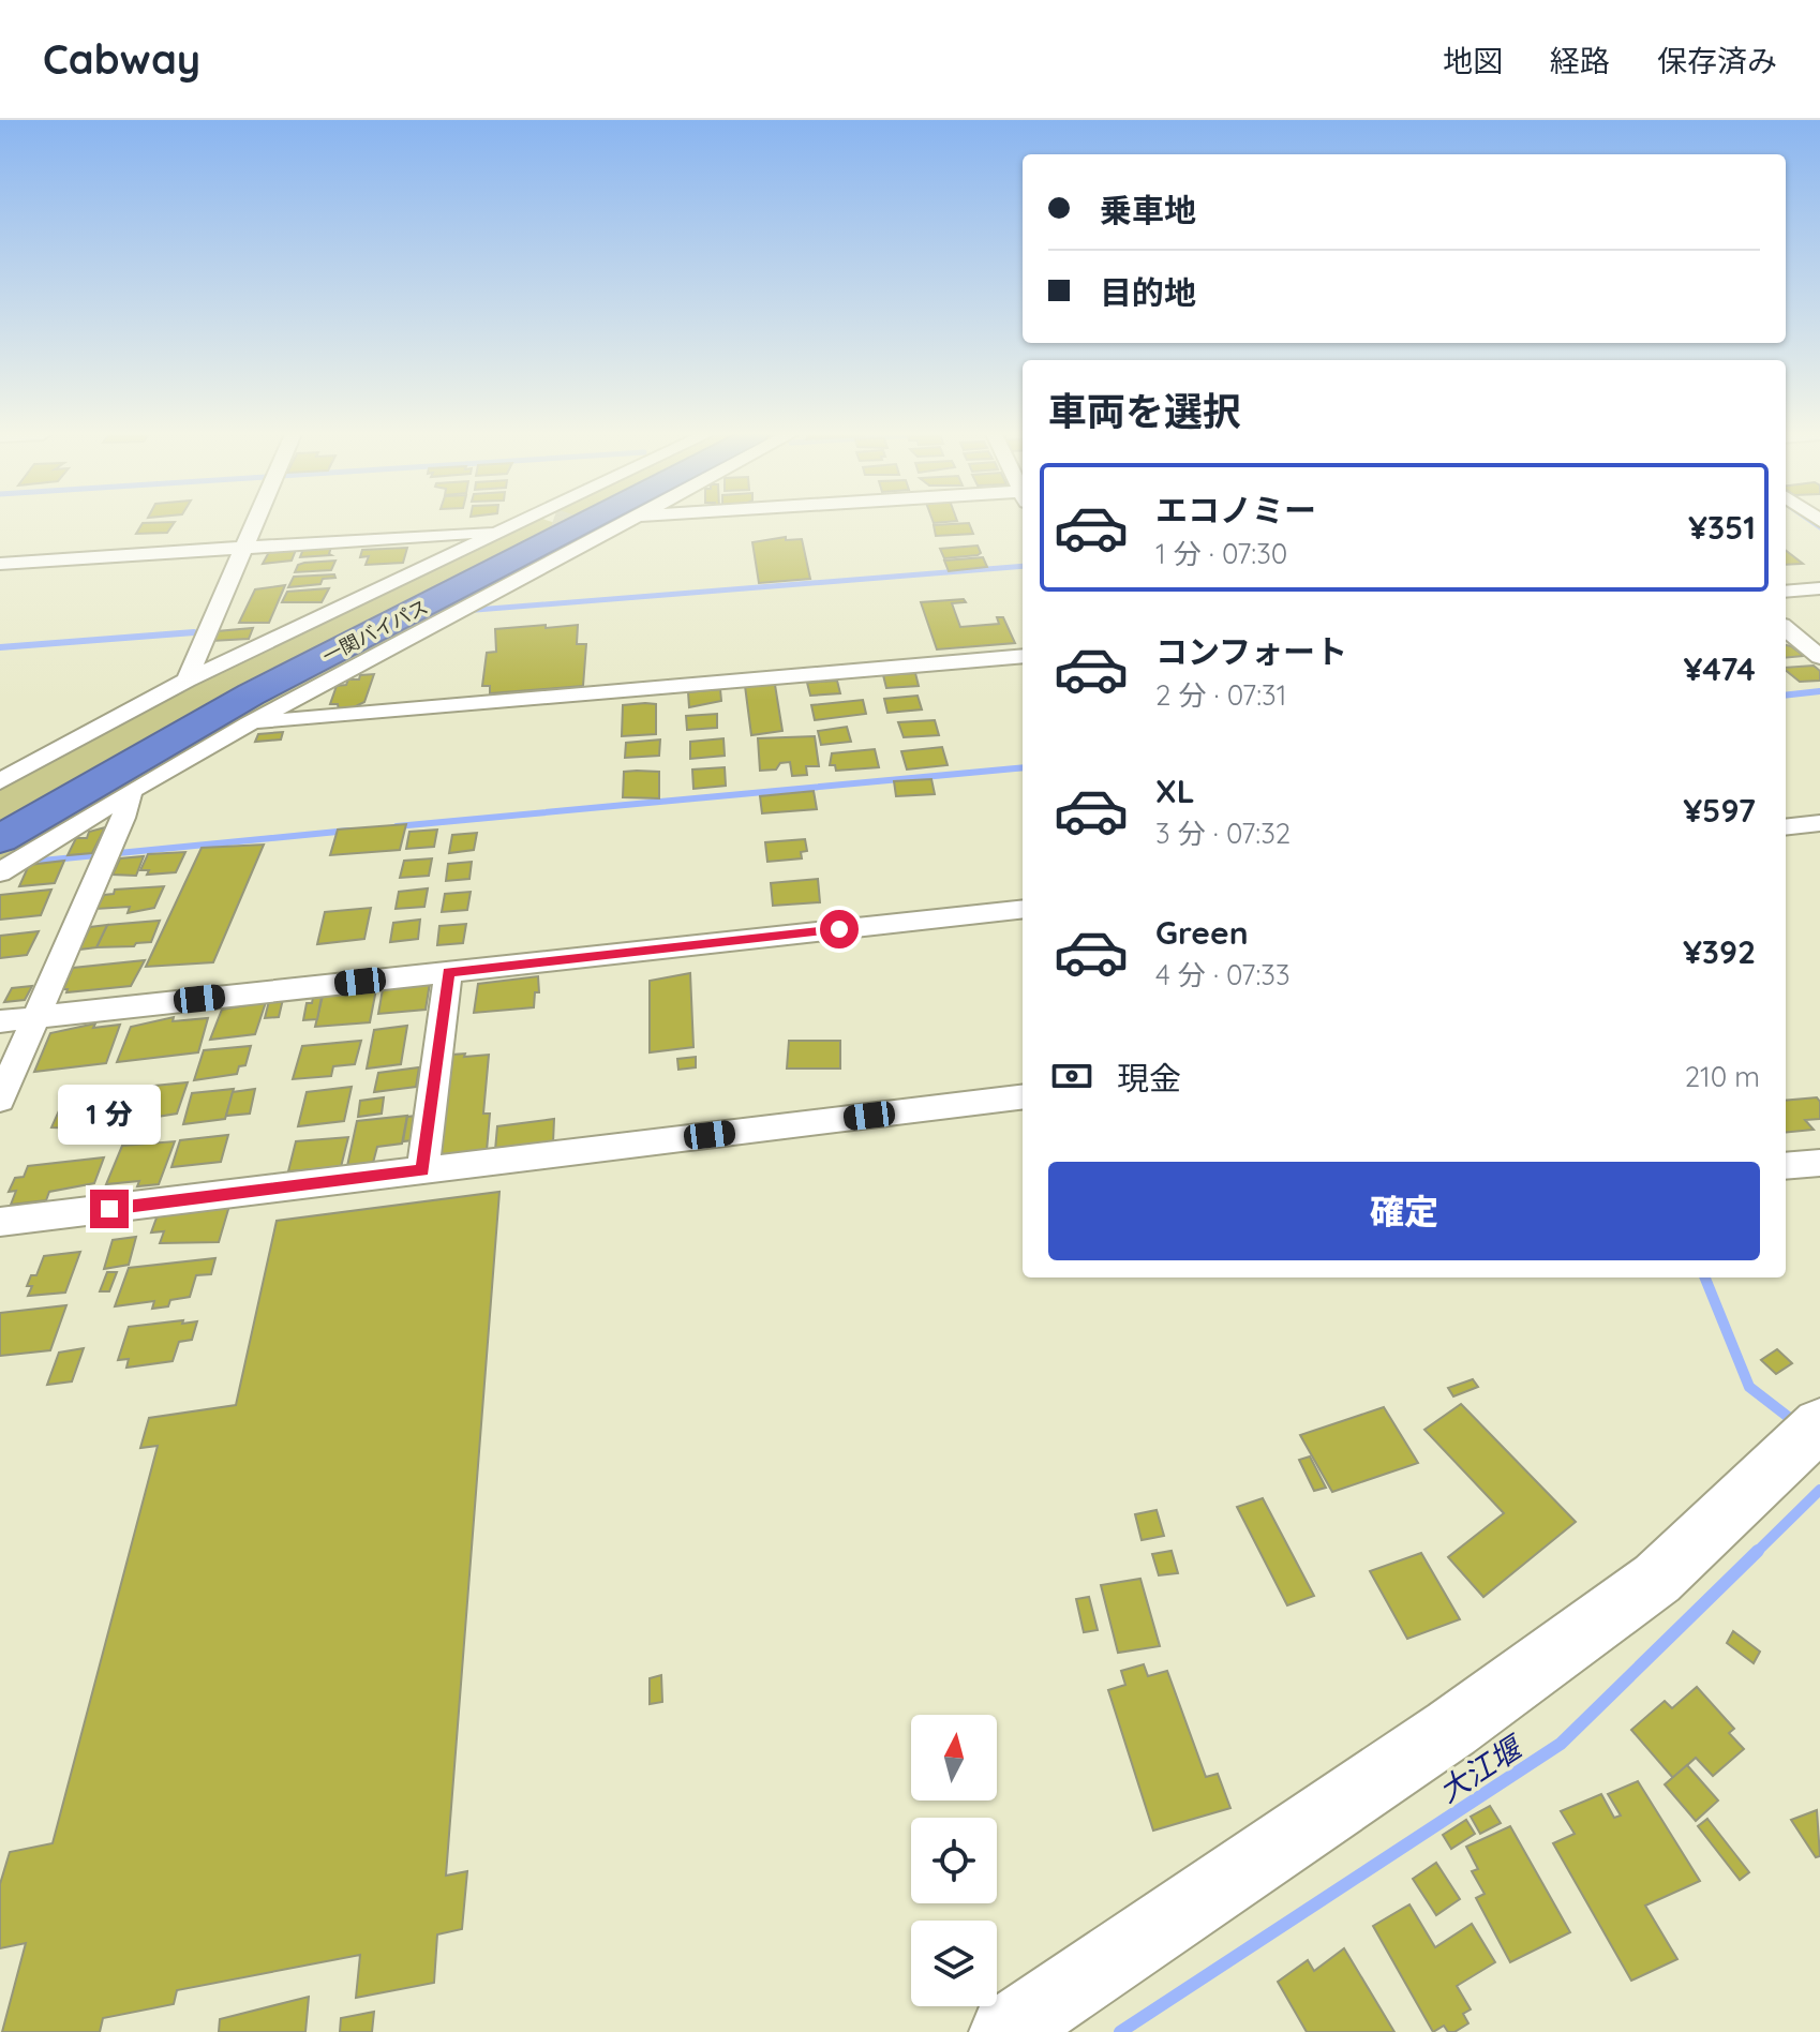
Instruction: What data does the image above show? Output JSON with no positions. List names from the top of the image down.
{
  "streets": {
    "highway": ["一関バイパス"]
  },
  "water": ["大江堰"],
  "north": "top",
  "page": {
    "header": "Cabway",
    "nav": ["地図", "経路", "保存済み"],
    "banner": ["乗車地", "目的地"],
    "heading": "車両を選択",
    "list": [
      {
        "name": "エコノミー",
        "note": "1 分 · 07:30",
        "value": "¥351"
      },
      {
        "name": "コンフォート",
        "note": "2 分 · 07:31",
        "value": "¥474"
      },
      {
        "name": "XL",
        "note": "3 分 · 07:32",
        "value": "¥597"
      },
      {
        "name": "Green",
        "note": "4 分 · 07:33",
        "value": "¥392"
      }
    ],
    "pay": ["現金", "210 m"],
    "bubble": "1 分",
    "buttons": "確定"
  }
}
